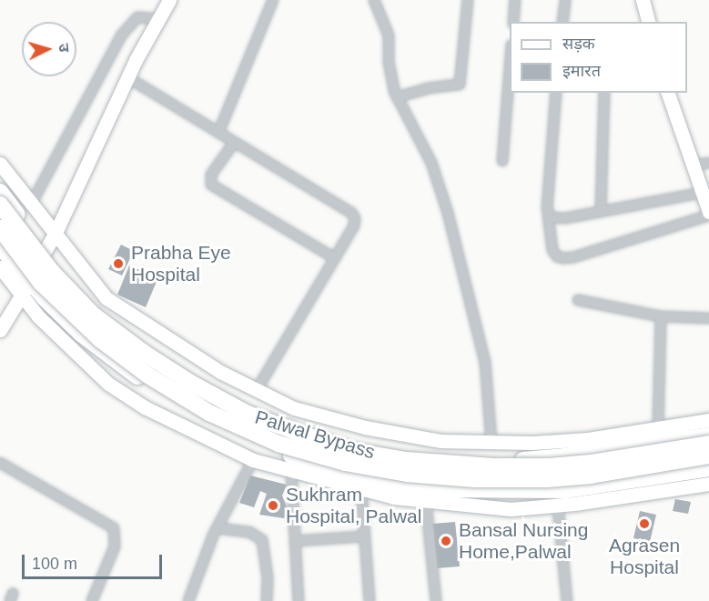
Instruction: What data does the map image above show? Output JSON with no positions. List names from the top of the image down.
{
  "streets": {
    "highway": ["Palwal Bypass"]
  },
  "places": [
    "Prabha Eye Hospital",
    "Sukhram Hospital, Palwal",
    "Agrasen Hospital",
    "Bansal Nursing Home,Palwal"
  ],
  "legend": ["सड़क", "इमारत"],
  "scale_bar": "100 m",
  "north": "right"
}
